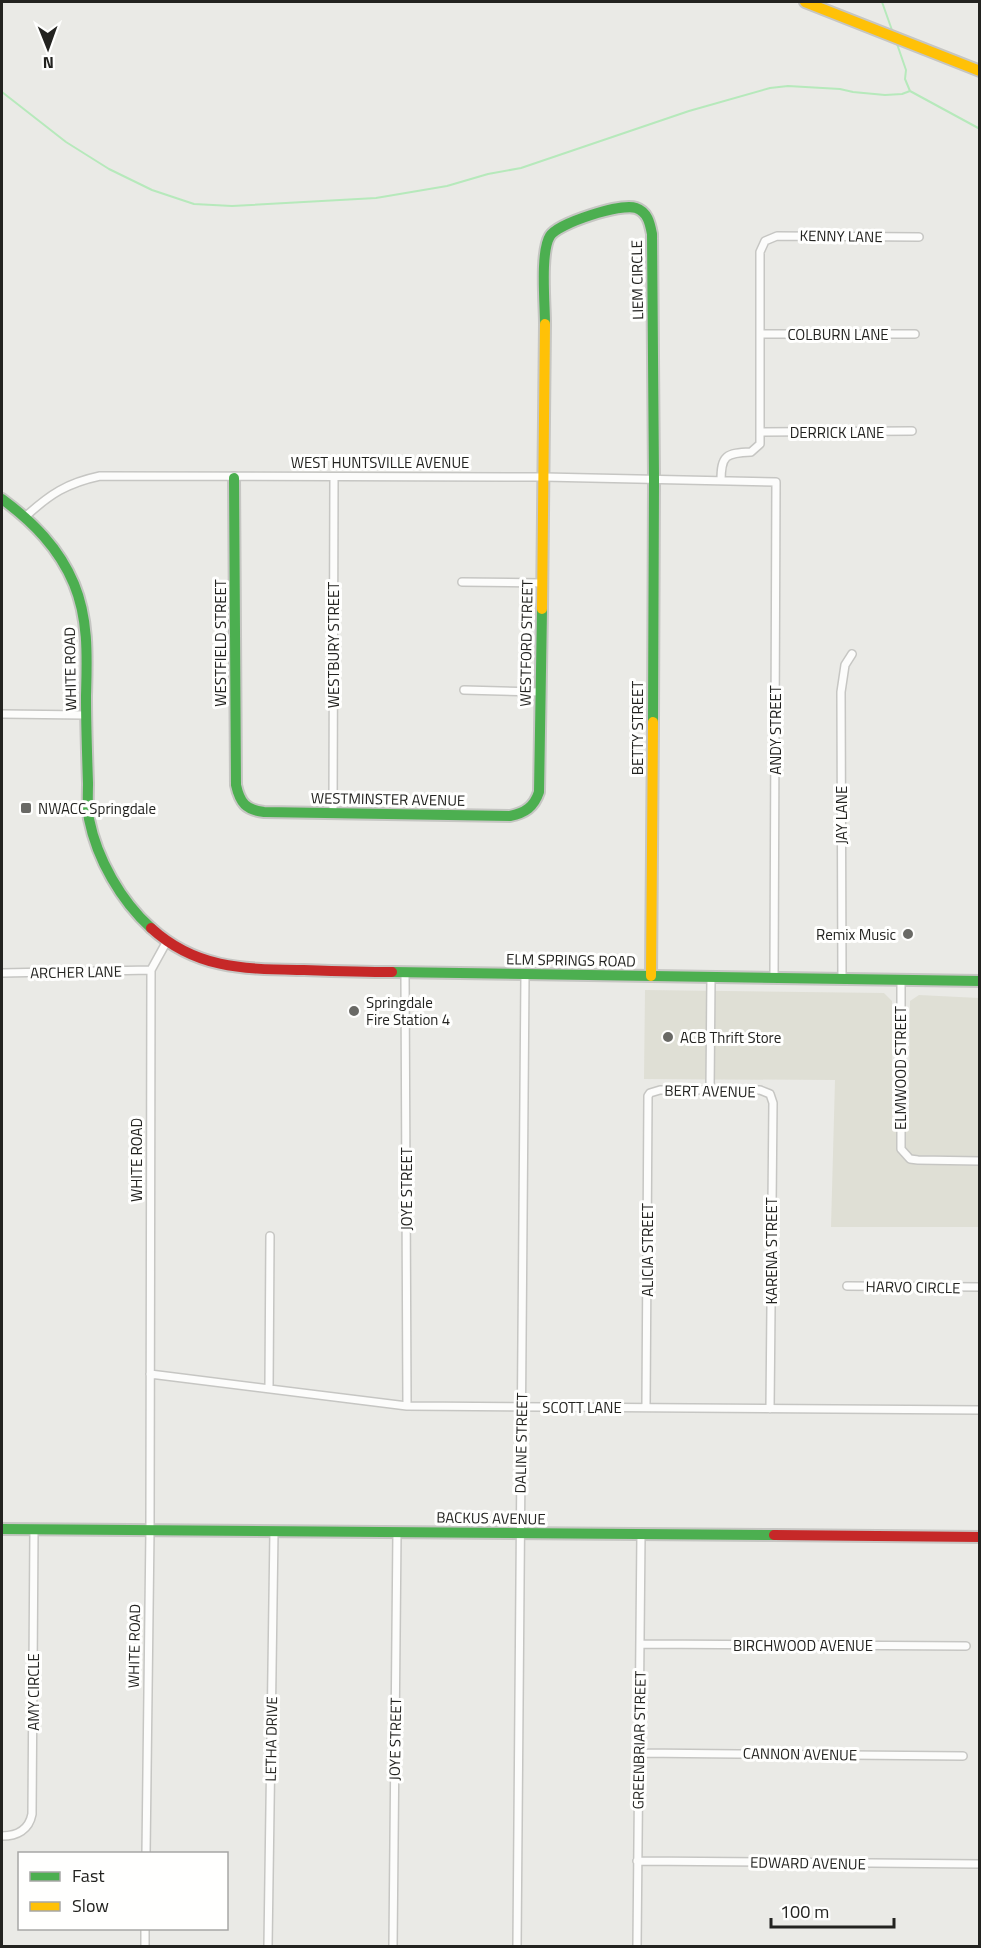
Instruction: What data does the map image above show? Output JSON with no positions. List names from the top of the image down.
{
  "streets": {
    "street": [
      "KENNY LANE",
      "LIEM CIRCLE",
      "COLBURN LANE",
      "DERRICK LANE",
      "WEST HUNTSVILLE AVENUE",
      "WESTFIELD STREET",
      "WESTFORD STREET",
      "WESTBURY STREET",
      "WHITE ROAD",
      "BETTY STREET",
      "ANDY STREET",
      "WESTMINSTER AVENUE",
      "JAY LANE",
      "ELM SPRINGS ROAD",
      "ARCHER LANE",
      "ELMWOOD STREET",
      "BERT AVENUE",
      "JOYE STREET",
      "ALICIA STREET",
      "KARENA STREET",
      "HARVO CIRCLE",
      "SCOTT LANE",
      "DALINE STREET",
      "BACKUS AVENUE",
      "BIRCHWOOD AVENUE",
      "AMY CIRCLE",
      "LETHA DRIVE",
      "GREENBRIAR STREET",
      "CANNON AVENUE",
      "EDWARD AVENUE"
    ]
  },
  "crossings": [
    ["KENNY LANE", "COLBURN LANE"],
    ["LIEM CIRCLE", "WEST HUNTSVILLE AVENUE"],
    ["LIEM CIRCLE", "WESTFORD STREET"],
    ["LIEM CIRCLE", "BETTY STREET"],
    ["WEST HUNTSVILLE AVENUE", "WESTFIELD STREET"],
    ["WEST HUNTSVILLE AVENUE", "WESTFORD STREET"],
    ["WEST HUNTSVILLE AVENUE", "WESTBURY STREET"],
    ["WEST HUNTSVILLE AVENUE", "WHITE ROAD"],
    ["WEST HUNTSVILLE AVENUE", "BETTY STREET"],
    ["WEST HUNTSVILLE AVENUE", "ANDY STREET"],
    ["WESTFIELD STREET", "WESTMINSTER AVENUE"],
    ["WESTFORD STREET", "WESTMINSTER AVENUE"],
    ["WESTBURY STREET", "WESTMINSTER AVENUE"],
    ["WHITE ROAD", "ELM SPRINGS ROAD"],
    ["WHITE ROAD", "ARCHER LANE"],
    ["WHITE ROAD", "SCOTT LANE"],
    ["WHITE ROAD", "BACKUS AVENUE"],
    ["BETTY STREET", "ELM SPRINGS ROAD"],
    ["ANDY STREET", "ELM SPRINGS ROAD"],
    ["JAY LANE", "ELM SPRINGS ROAD"],
    ["ELM SPRINGS ROAD", "ELMWOOD STREET"],
    ["ELM SPRINGS ROAD", "JOYE STREET"],
    ["ELM SPRINGS ROAD", "DALINE STREET"],
    ["BERT AVENUE", "ALICIA STREET"],
    ["BERT AVENUE", "KARENA STREET"],
    ["JOYE STREET", "SCOTT LANE"],
    ["JOYE STREET", "BACKUS AVENUE"],
    ["ALICIA STREET", "SCOTT LANE"],
    ["KARENA STREET", "SCOTT LANE"],
    ["SCOTT LANE", "DALINE STREET"],
    ["DALINE STREET", "BACKUS AVENUE"],
    ["BACKUS AVENUE", "AMY CIRCLE"],
    ["BACKUS AVENUE", "LETHA DRIVE"],
    ["BACKUS AVENUE", "GREENBRIAR STREET"],
    ["BIRCHWOOD AVENUE", "GREENBRIAR STREET"],
    ["GREENBRIAR STREET", "CANNON AVENUE"],
    ["GREENBRIAR STREET", "EDWARD AVENUE"]
  ],
  "places": {
    "transit": ["NWACC Springdale"],
    "other": ["Remix Music", "Springdale Fire Station 4", "ACB Thrift Store"]
  },
  "legend": ["Fast", "Slow"],
  "scale_bar": "100 m",
  "north": "bottom"
}
